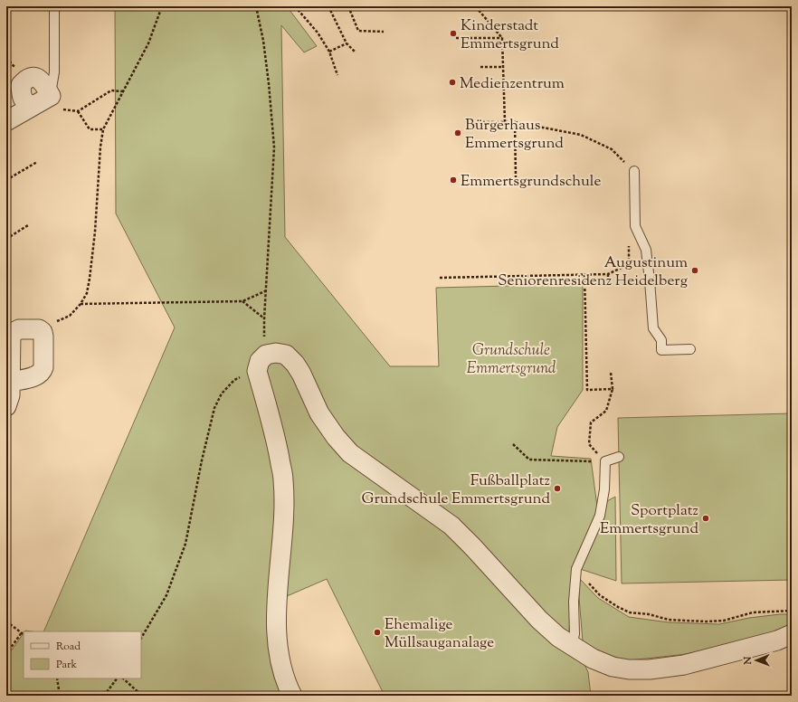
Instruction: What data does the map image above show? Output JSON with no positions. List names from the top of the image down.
{
  "parks": ["Grundschule Emmertsgrund"],
  "places": [
    "Kinderstadt Emmertsgrund",
    "Medienzentrum",
    "Bürgerhaus Emmertsgrund",
    "Emmertsgrundschule",
    "Augustinum Seniorenresidenz Heidelberg",
    "Fußballplatz Grundschule Emmertsgrund",
    "Sportplatz Emmertsgrund",
    "Ehemalige Müllsauganalage"
  ],
  "legend": ["Road", "Park"],
  "north": "left"
}
